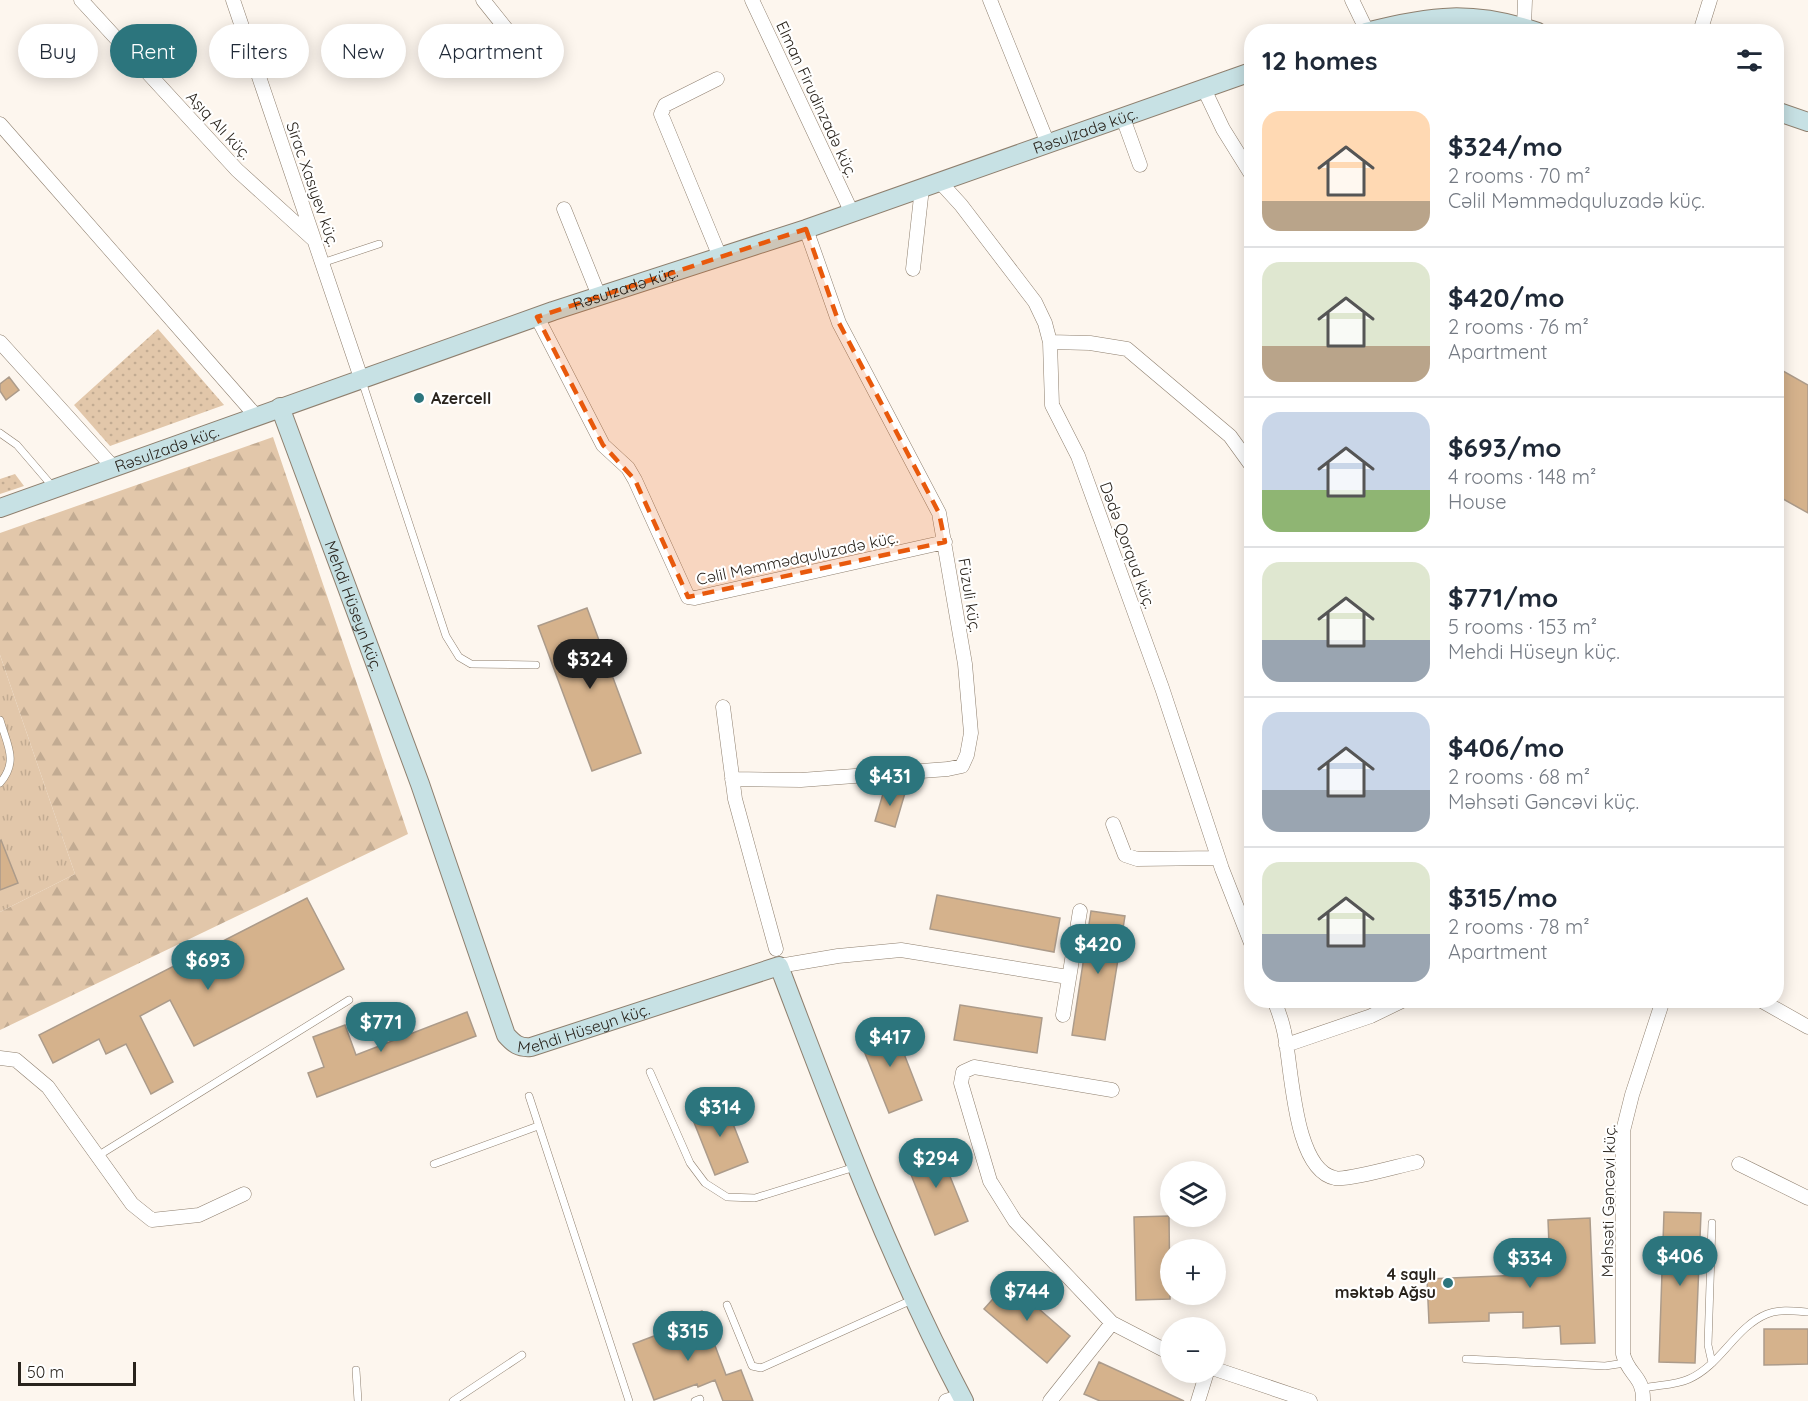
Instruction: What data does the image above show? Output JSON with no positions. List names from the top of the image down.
{
  "streets": {
    "main road": ["Rəsulzadə küç.", "Mehdi Hüseyn küç."],
    "street": [
      "Elman Firudinzadə küç.",
      "Aşıq Alı küç.",
      "Sirac Xasıyev küç.",
      "Dədə Qorqud küç.",
      "Cəlil Məmmədquluzadə küç.",
      "Füzuli küç.",
      "Məhsəti Gəncəvi küç."
    ]
  },
  "crossings": [
    ["Elman Firudinzadə küç.", "Rəsulzadə küç."],
    ["Aşıq Alı küç.", "Sirac Xasıyev küç."],
    ["Rəsulzadə küç.", "Sirac Xasıyev küç."],
    ["Rəsulzadə küç.", "Dədə Qorqud küç."],
    ["Rəsulzadə küç.", "Cəlil Məmmədquluzadə küç."],
    ["Rəsulzadə küç.", "Füzuli küç."],
    ["Rəsulzadə küç.", "Mehdi Hüseyn küç."],
    ["Cəlil Məmmədquluzadə küç.", "Füzuli küç."]
  ],
  "places": ["Azercell", "4 saylı məktəb Ağsu"],
  "scale_bar": "50 m",
  "page": {
    "chip": [
      "Buy",
      "Rent",
      "Filters",
      "New",
      "Apartment"
    ],
    "heading": "12 homes",
    "list": [
      {
        "name": "$324/mo",
        "note": "2 rooms · 70 m² · Cəlil Məmmədquluzadə küç."
      },
      {
        "name": "$420/mo",
        "note": "2 rooms · 76 m² · Apartment"
      },
      {
        "name": "$693/mo",
        "note": "4 rooms · 148 m² · House"
      },
      {
        "name": "$771/mo",
        "note": "5 rooms · 153 m² · Mehdi Hüseyn küç."
      },
      {
        "name": "$406/mo",
        "note": "2 rooms · 68 m² · Məhsəti Gəncəvi küç."
      },
      {
        "name": "$315/mo",
        "note": "2 rooms · 78 m² · Apartment"
      }
    ],
    "price": [
      "$324",
      "$431",
      "$420",
      "$693",
      "$771",
      "$417",
      "$314",
      "$294",
      "$406",
      "$334",
      "$744",
      "$315"
    ],
    "map_buttons": ["+", "−"],
    "scale": "50 m"
  }
}
